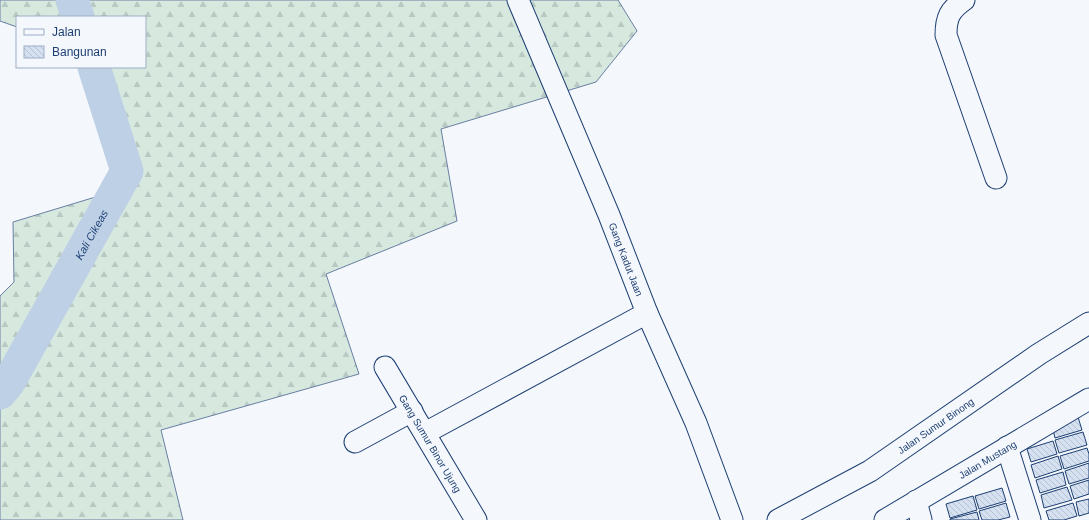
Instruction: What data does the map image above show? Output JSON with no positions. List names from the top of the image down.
{
  "streets": {
    "street": [
      "Gang Kadut Jaan",
      "Jalan Sumur Binong",
      "Gang Sumur Binor Ujung",
      "Jalan Mustang"
    ]
  },
  "water": ["Kali Cikeas"],
  "legend": ["Jalan", "Bangunan"]
}
